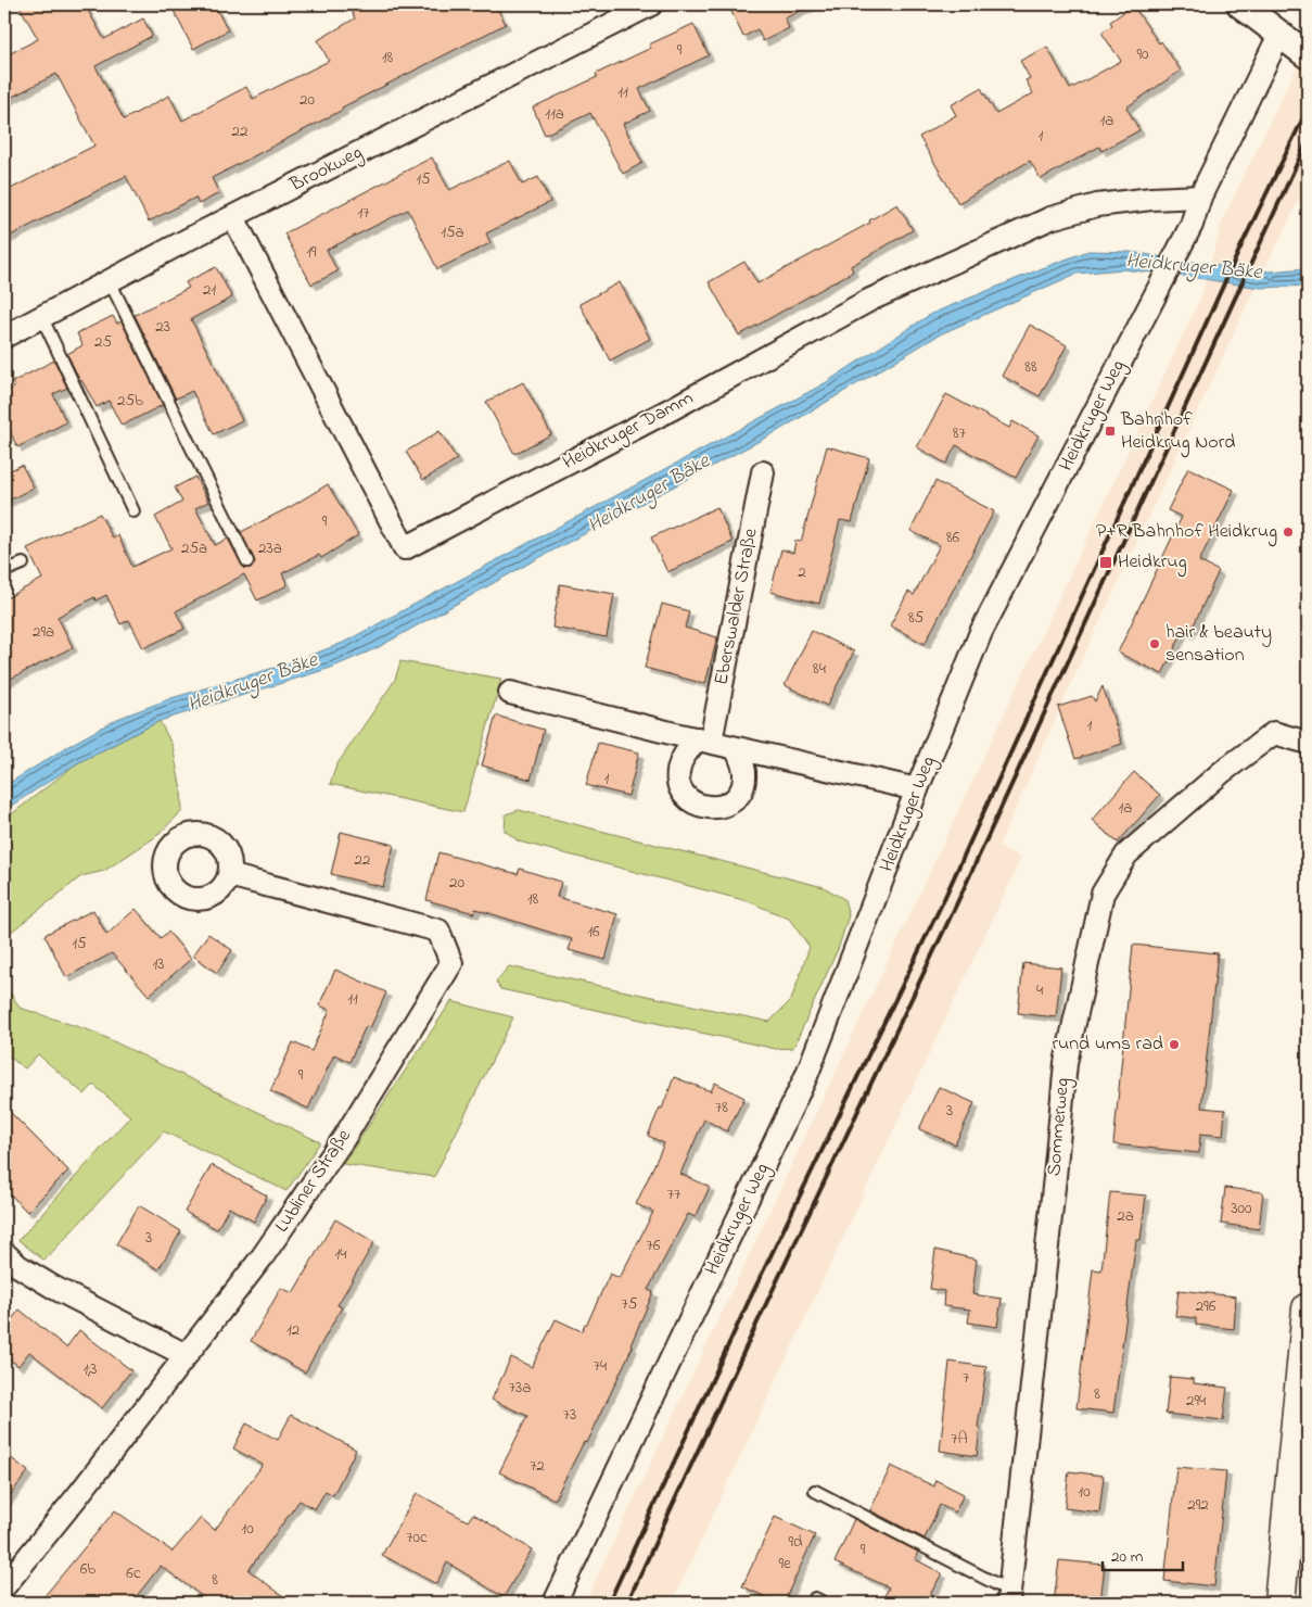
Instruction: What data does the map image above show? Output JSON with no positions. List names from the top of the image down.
{
  "streets": {
    "street": [
      "Brookweg",
      "Heidkruger Weg",
      "Heidkruger Damm",
      "Eberswalder Straße",
      "Sommerweg",
      "Lubliner Straße"
    ]
  },
  "crossings": [
    ["Brookweg", "Heidkruger Damm"],
    ["Heidkruger Weg", "Heidkruger Damm"]
  ],
  "water": ["Heidkruger Bäke"],
  "places": {
    "transit": ["Bahnhof Heidkrug Nord", "Heidkrug"],
    "other": ["P+R Bahnhof Heidkrug", "hair & beauty sensation", "rund ums rad"]
  },
  "house_numbers": [
    "9",
    "90",
    "18",
    "11",
    "20",
    "11a",
    "1a",
    "22",
    "1",
    "15",
    "17",
    "15a",
    "19",
    "21",
    "23",
    "25",
    "88",
    "25b",
    "87",
    "9",
    "86",
    "25a",
    "23a",
    "2",
    "85",
    "29a",
    "84",
    "1",
    "1",
    "1a",
    "22",
    "20",
    "18",
    "16",
    "15",
    "13",
    "4",
    "11",
    "9",
    "78",
    "3",
    "77",
    "300",
    "2a",
    "3",
    "76",
    "14",
    "75",
    "296",
    "12",
    "74",
    "1;3",
    "7",
    "73a",
    "8",
    "294",
    "73",
    "7A",
    "72",
    "10",
    "292",
    "10",
    "70c",
    "9d",
    "9",
    "9e",
    "6b",
    "6c",
    "8"
  ],
  "scale_bar": "20 m"
}
